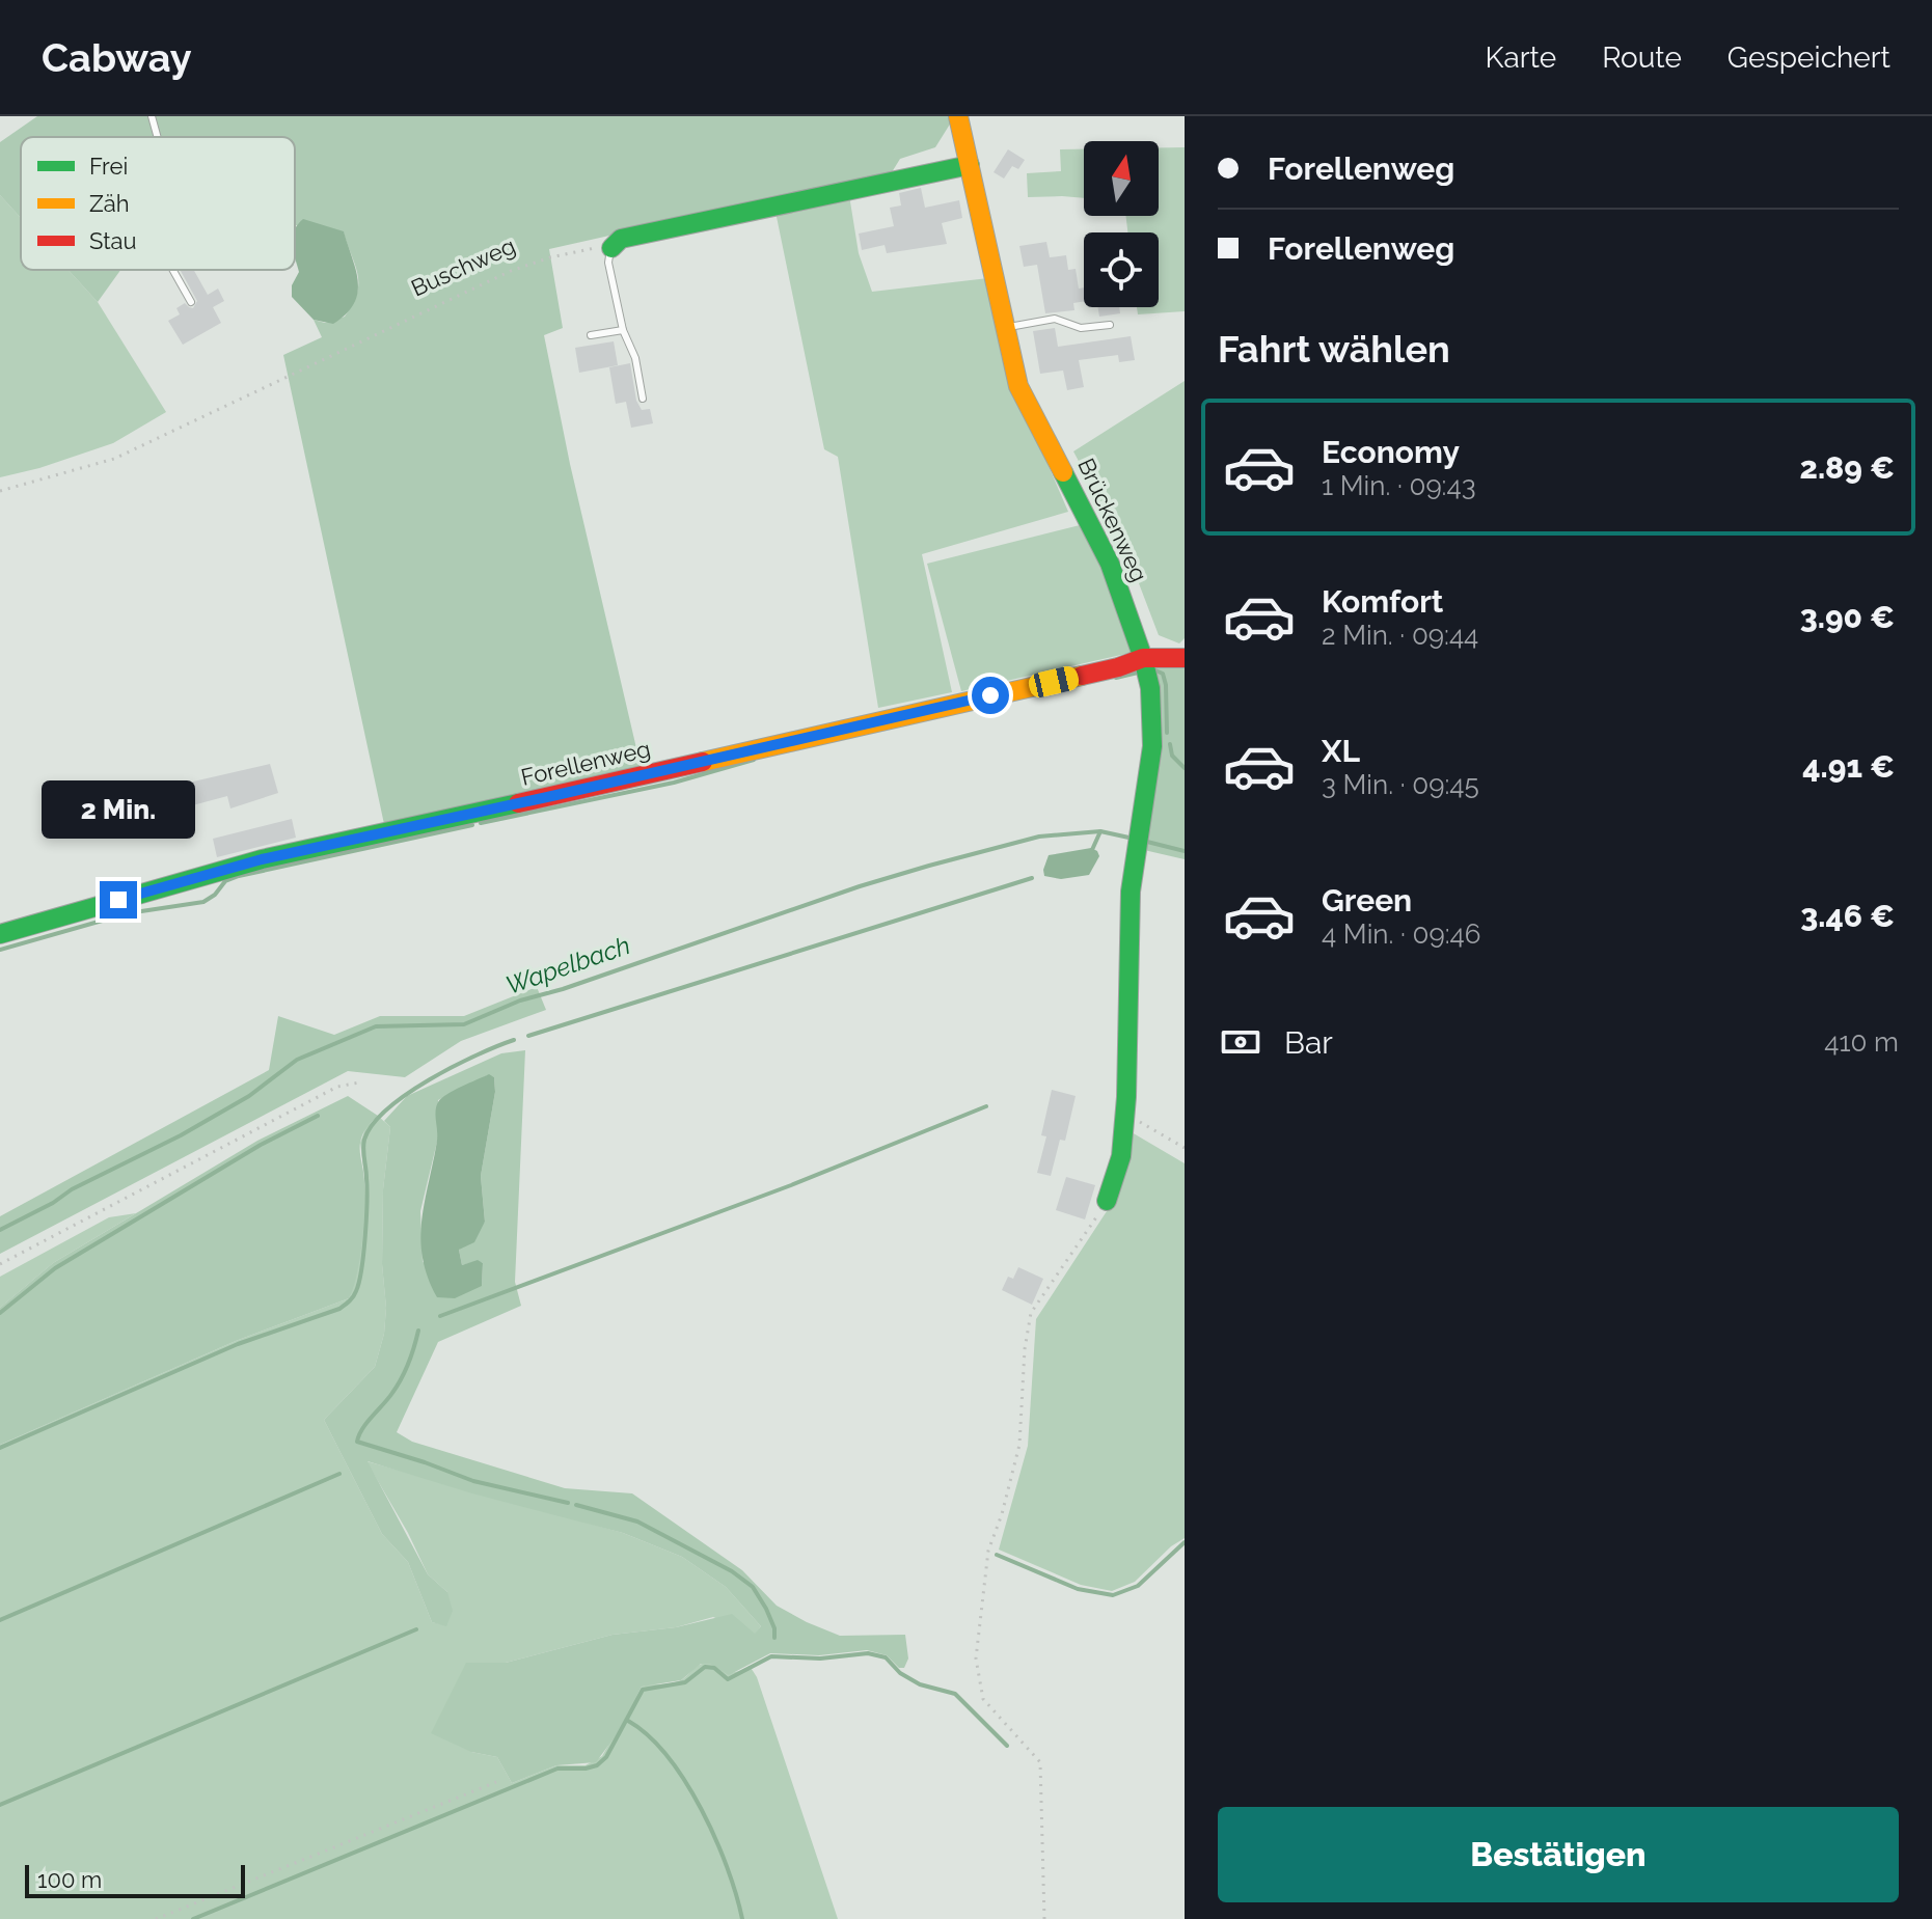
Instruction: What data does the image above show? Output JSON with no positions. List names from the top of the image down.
{
  "streets": {
    "street": ["Brückenweg", "Forellenweg"],
    "path": ["Buschweg"]
  },
  "crossings": [
    ["Brückenweg", "Forellenweg"]
  ],
  "water": ["Wapelbach"],
  "legend": ["Frei", "Zäh", "Stau"],
  "scale_bar": "100 m",
  "north": "top",
  "page": {
    "header": "Cabway",
    "nav": ["Karte", "Route", "Gespeichert"],
    "banner": ["Forellenweg", "Forellenweg"],
    "heading": "Fahrt wählen",
    "list": [
      {
        "name": "Economy",
        "note": "1 Min. · 09:43",
        "value": "2.89 €"
      },
      {
        "name": "Komfort",
        "note": "2 Min. · 09:44",
        "value": "3.90 €"
      },
      {
        "name": "XL",
        "note": "3 Min. · 09:45",
        "value": "4.91 €"
      },
      {
        "name": "Green",
        "note": "4 Min. · 09:46",
        "value": "3.46 €"
      }
    ],
    "bubble": "2 Min.",
    "pay": ["Bar", "410 m"],
    "buttons": "Bestätigen",
    "scale": "100 m"
  }
}
